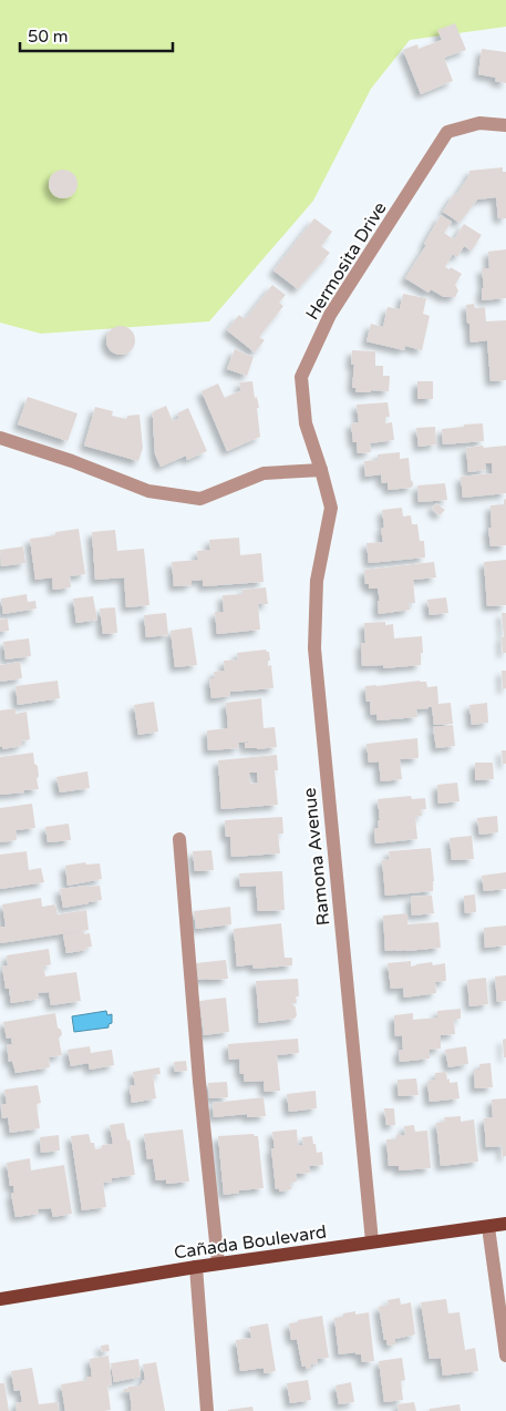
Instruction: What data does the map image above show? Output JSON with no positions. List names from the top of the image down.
{
  "streets": {
    "main road": ["Cañada Boulevard"],
    "street": ["Hermosita Drive", "Ramona Avenue"]
  },
  "crossings": [
    ["Hermosita Drive", "Ramona Avenue"],
    ["Ramona Avenue", "Cañada Boulevard"]
  ],
  "scale_bar": "50 m"
}
